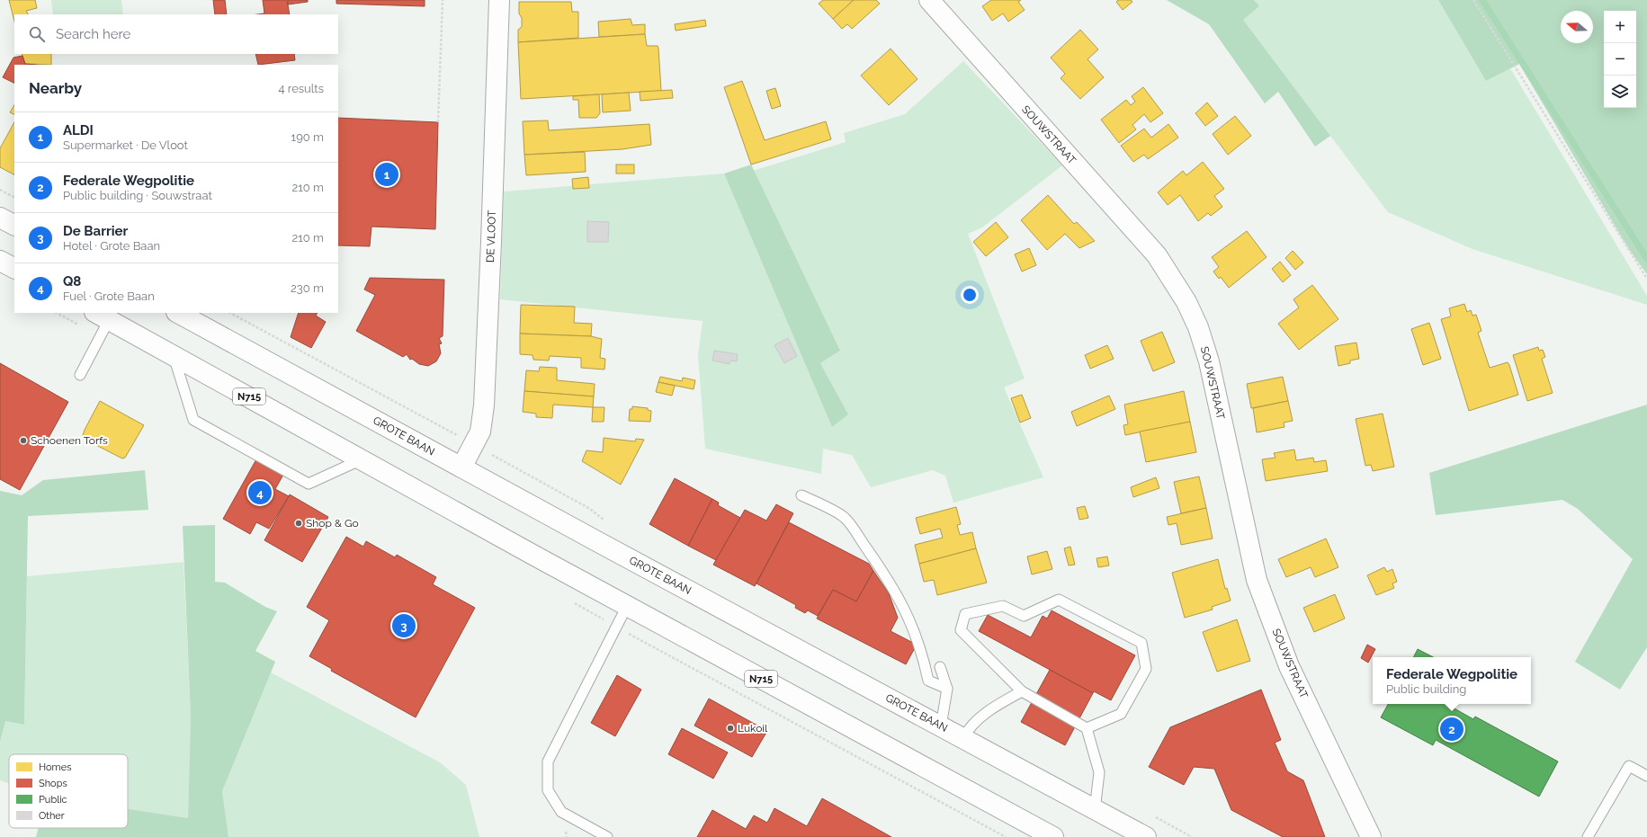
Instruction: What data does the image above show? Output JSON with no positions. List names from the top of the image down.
{
  "streets": {
    "main road": [
      "SOUWSTRAAT",
      "DE VLOOT",
      "N715",
      "GROTE BAAN"
    ]
  },
  "crossings": [
    ["DE VLOOT", "GROTE BAAN"]
  ],
  "places": ["Schoenen Torfs", "Shop & Go", "Lukoil"],
  "legend": [
    "Homes",
    "Shops",
    "Public",
    "Other"
  ],
  "north": "left",
  "page": {
    "map_buttons": ["+", "−"],
    "search": "Search here",
    "heading": ["Nearby", "4 results"],
    "list": [
      {
        "mark": "1",
        "name": "ALDI",
        "note": "Supermarket · De Vloot",
        "value": "190 m"
      },
      {
        "mark": "2",
        "name": "Federale Wegpolitie",
        "note": "Public building · Souwstraat",
        "value": "210 m"
      },
      {
        "mark": "3",
        "name": "De Barrier",
        "note": "Hotel · Grote Baan",
        "value": "210 m"
      },
      {
        "mark": "4",
        "name": "Q8",
        "note": "Fuel · Grote Baan",
        "value": "230 m"
      }
    ],
    "pins": [
      "1",
      "4",
      "3",
      "2"
    ],
    "popup": ["Federale Wegpolitie", "Public building"]
  }
}
